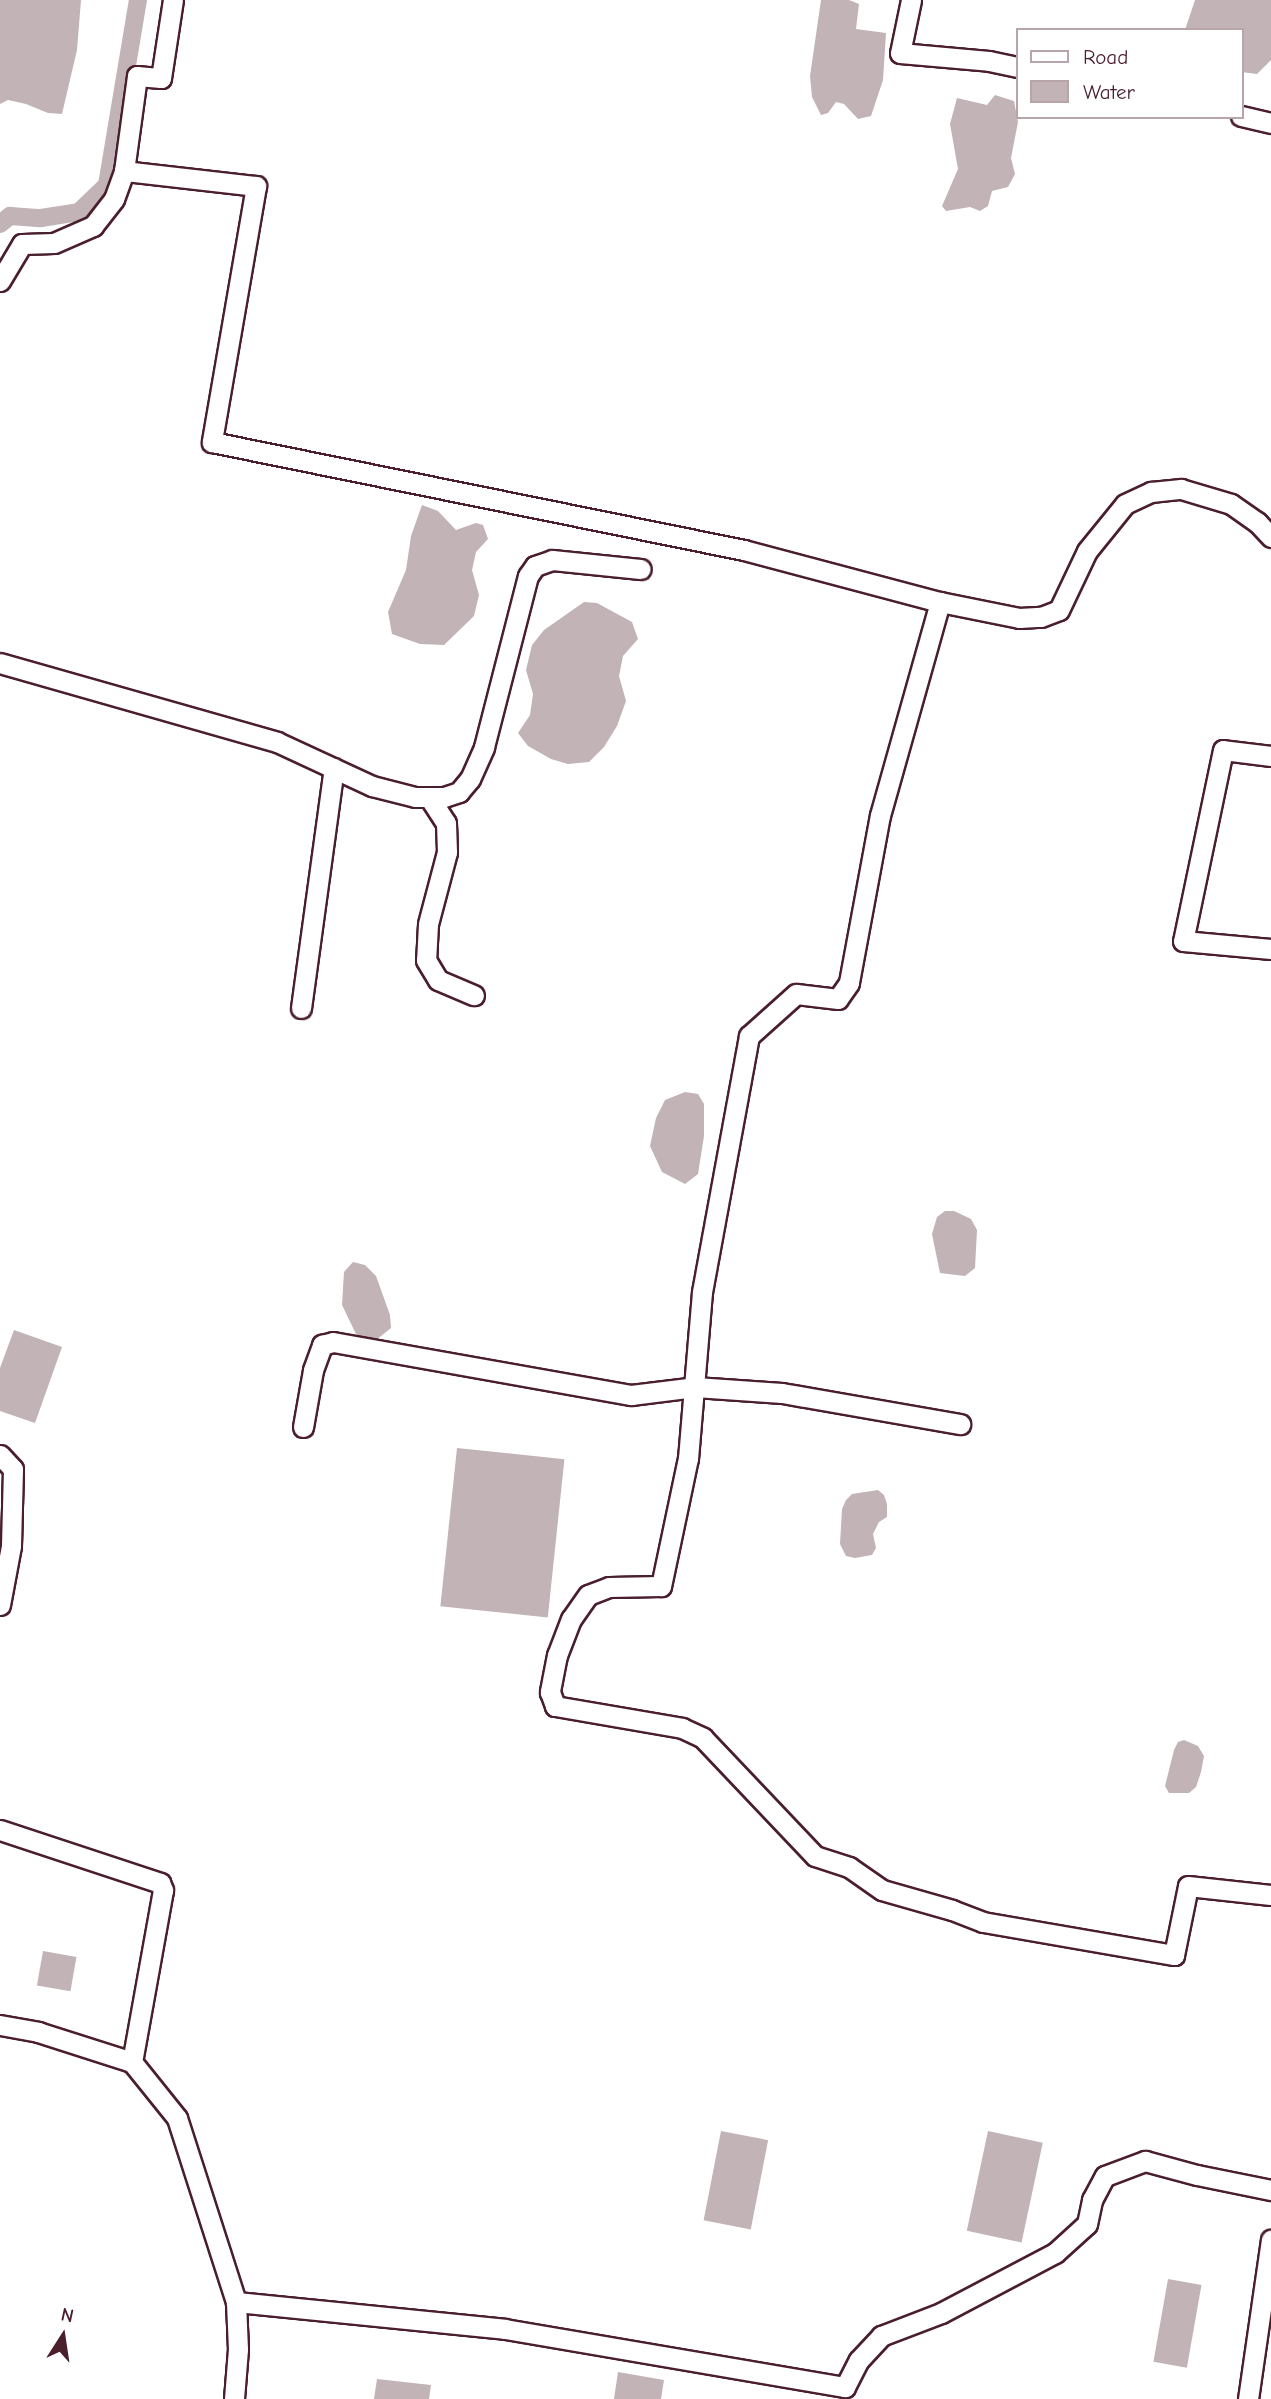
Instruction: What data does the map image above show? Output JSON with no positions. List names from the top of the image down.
{
  "legend": ["Road", "Water"],
  "north": "top"
}
